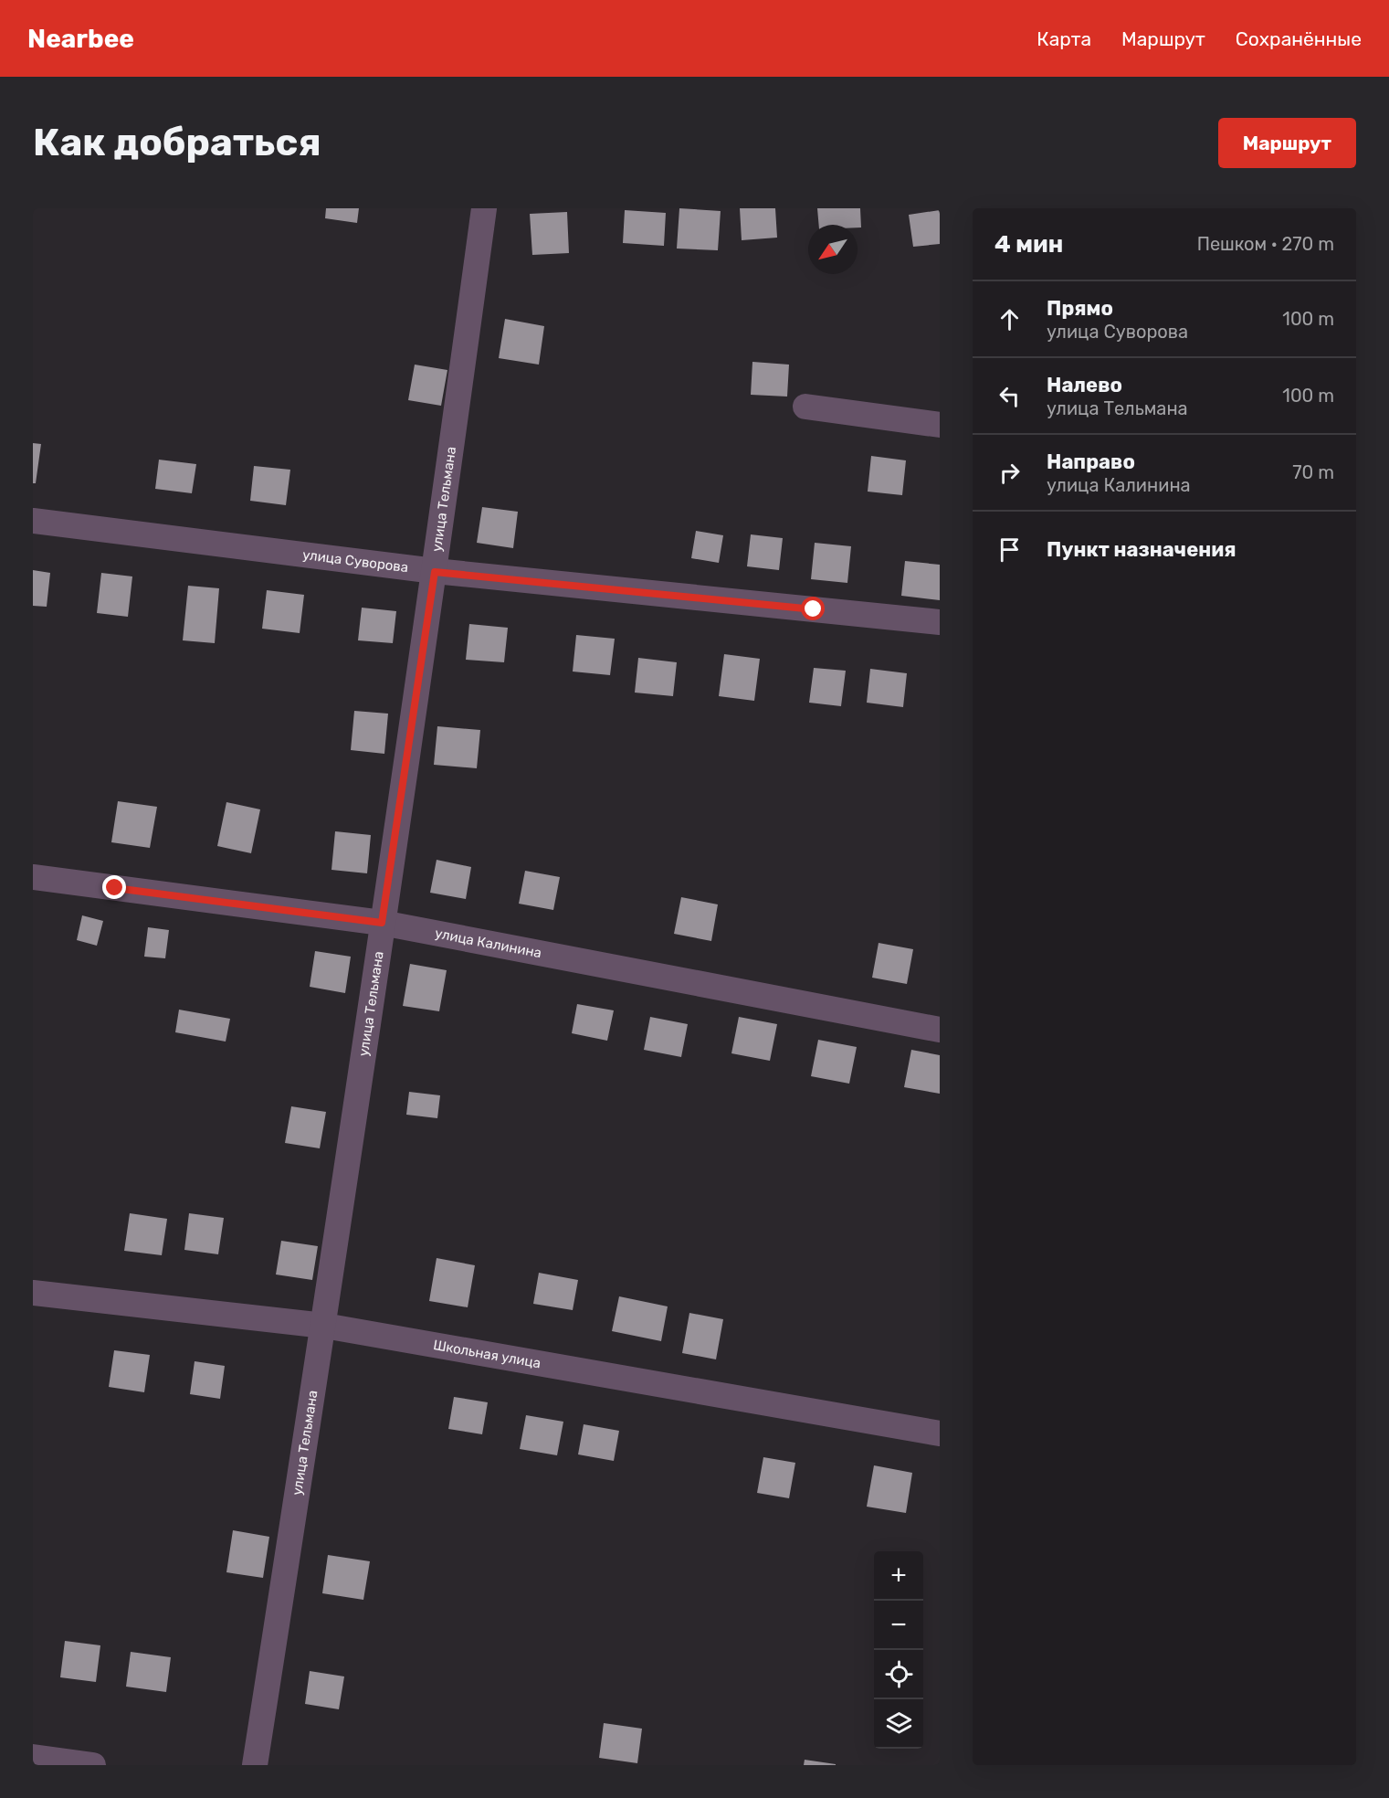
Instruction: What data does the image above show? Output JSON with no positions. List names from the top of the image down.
{
  "streets": {
    "street": [
      "улица Тельмана",
      "улица Суворова",
      "улица Калинина",
      "Школьная улица"
    ]
  },
  "crossings": [
    ["улица Тельмана", "улица Суворова"],
    ["улица Тельмана", "улица Калинина"],
    ["улица Тельмана", "Школьная улица"]
  ],
  "north": "bottom left",
  "page": {
    "header": "Nearbee",
    "nav": ["Карта", "Маршрут", "Сохранённые"],
    "buttons": "Маршрут",
    "title": "Как добраться",
    "heading": ["4 мин", "Пешком · 270 m"],
    "list": [
      ["Прямо", "улица Суворова", "100 m"],
      ["Налево", "улица Тельмана", "100 m"],
      ["Направо", "улица Калинина", "70 m"],
      "Пункт назначения"
    ],
    "map_buttons": ["+", "−"]
  }
}
